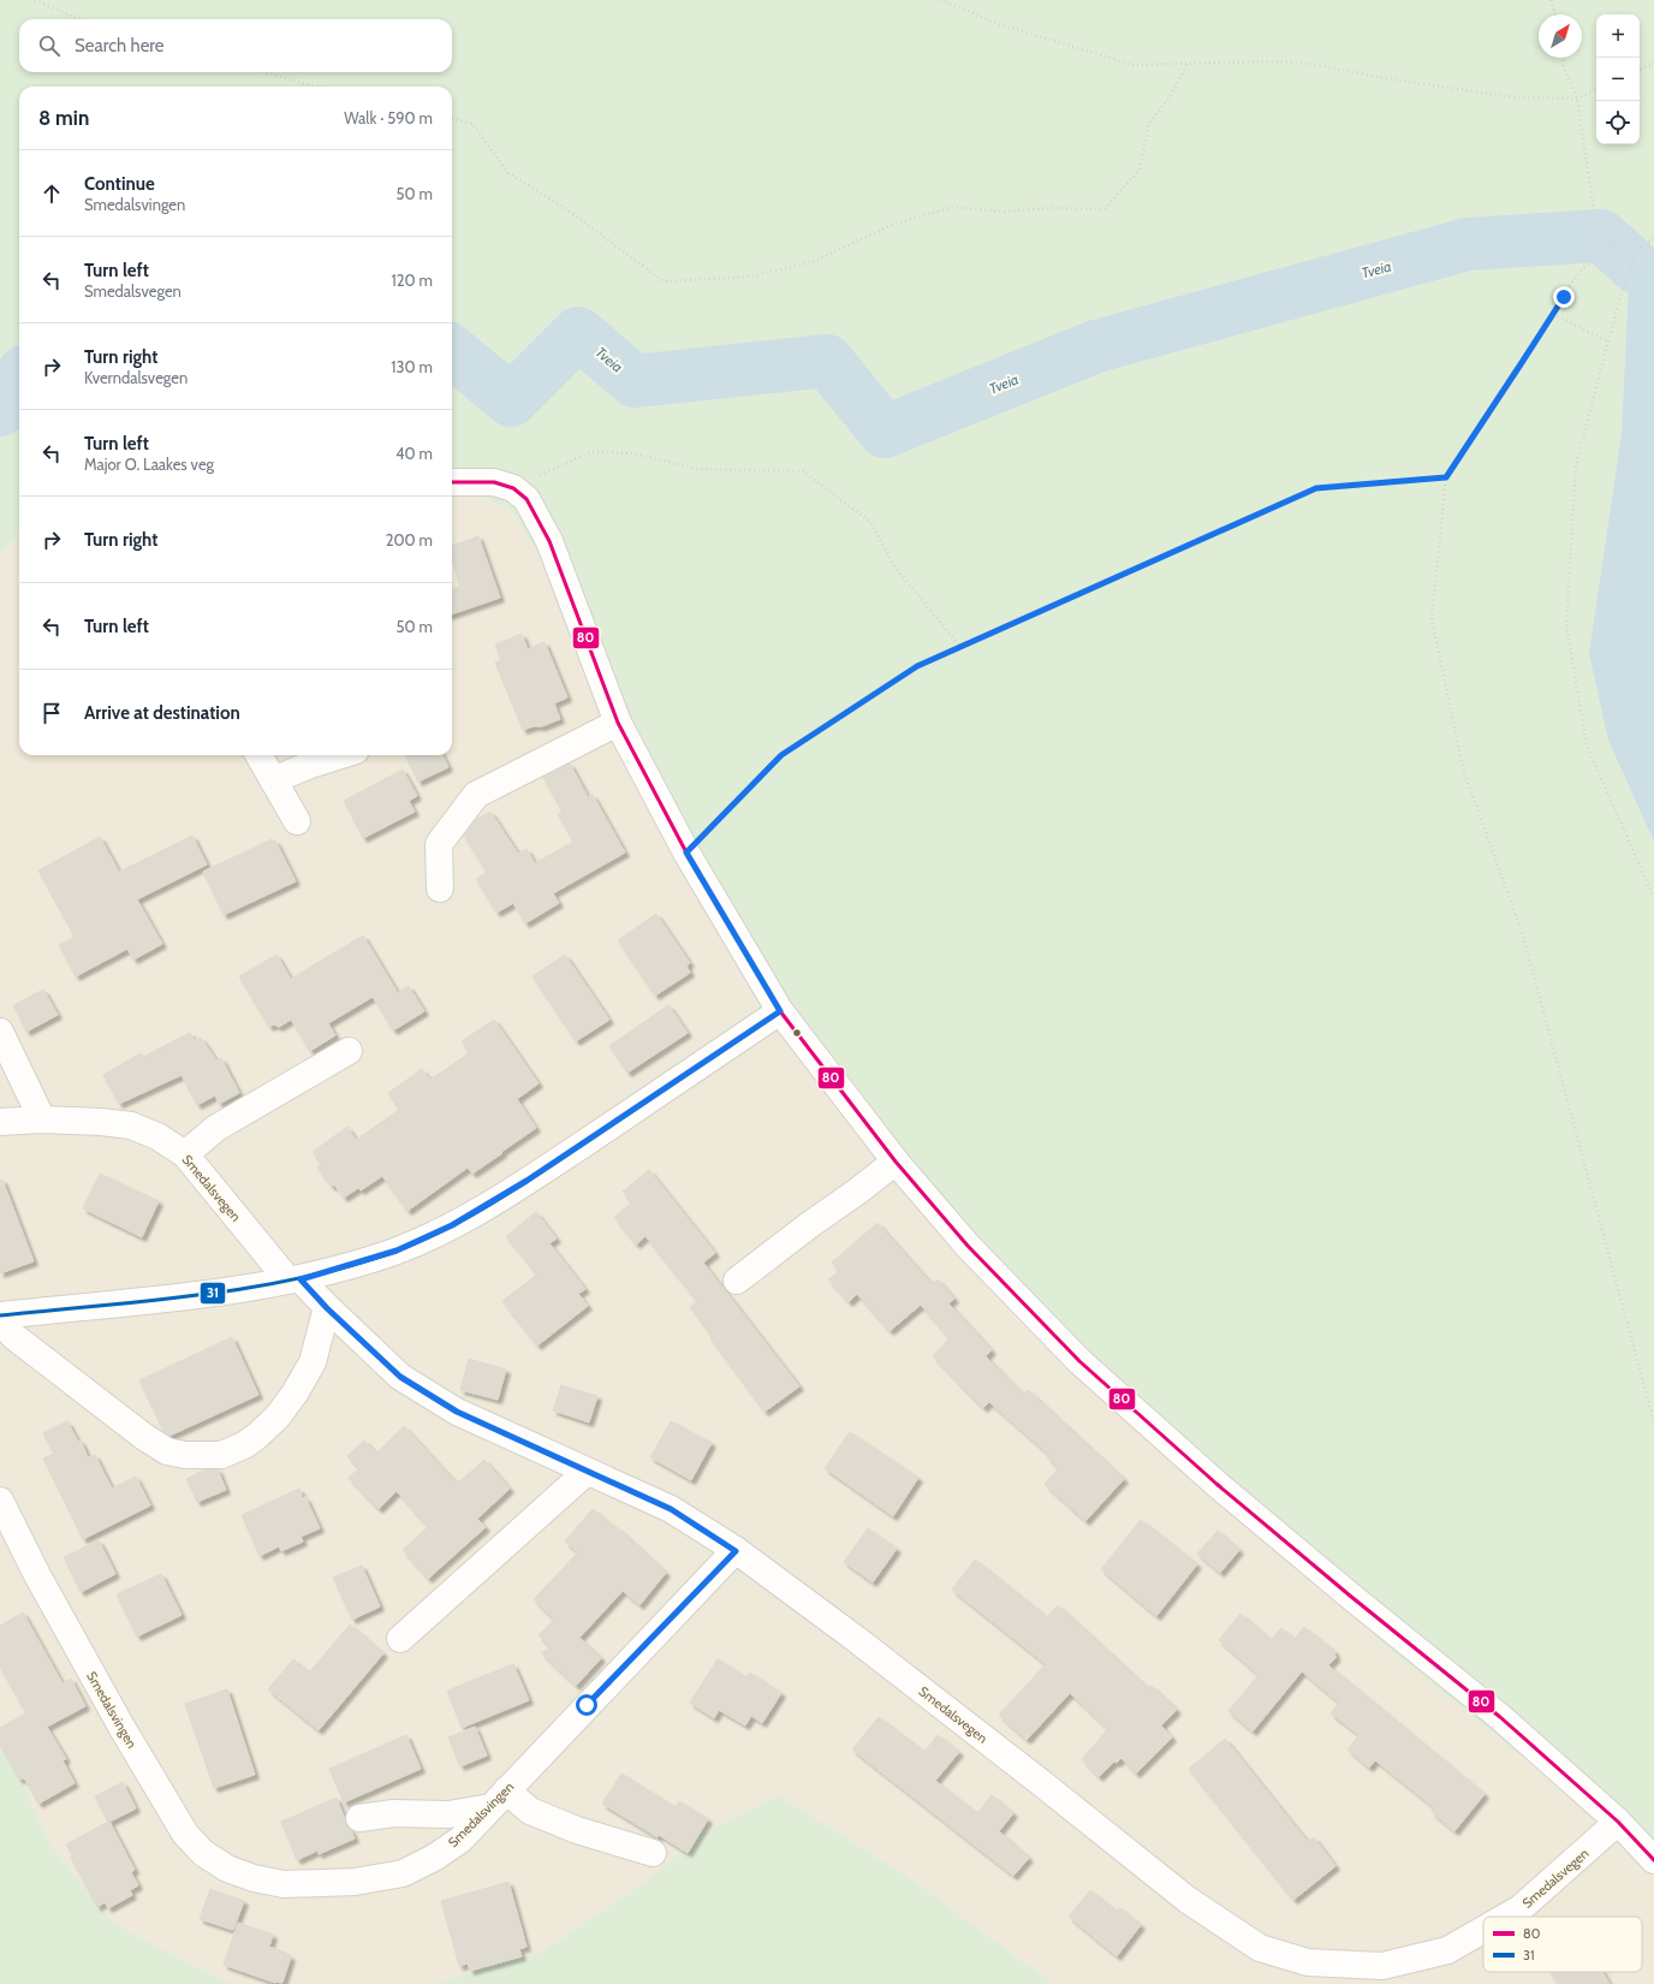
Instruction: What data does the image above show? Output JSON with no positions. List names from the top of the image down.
{
  "streets": {
    "street": ["Smedalsvegen", "Smedalsvingen"]
  },
  "crossings": [
    ["Smedalsvegen", "Smedalsvingen"]
  ],
  "water": ["Tveia"],
  "lines": ["transit line 80", "transit line 31"],
  "legend": ["80", "31"],
  "north": "top right",
  "page": {
    "map_buttons": ["+", "−"],
    "search": "Search here",
    "heading": ["8 min", "Walk · 590 m"],
    "list": [
      ["Continue", "Smedalsvingen", "50 m"],
      ["Turn left", "Smedalsvegen", "120 m"],
      ["Turn right", "Kverndalsvegen", "130 m"],
      ["Turn left", "Major O. Laakes veg", "40 m"],
      ["Turn right", "200 m"],
      ["Turn left", "50 m"],
      "Arrive at destination"
    ]
  }
}
